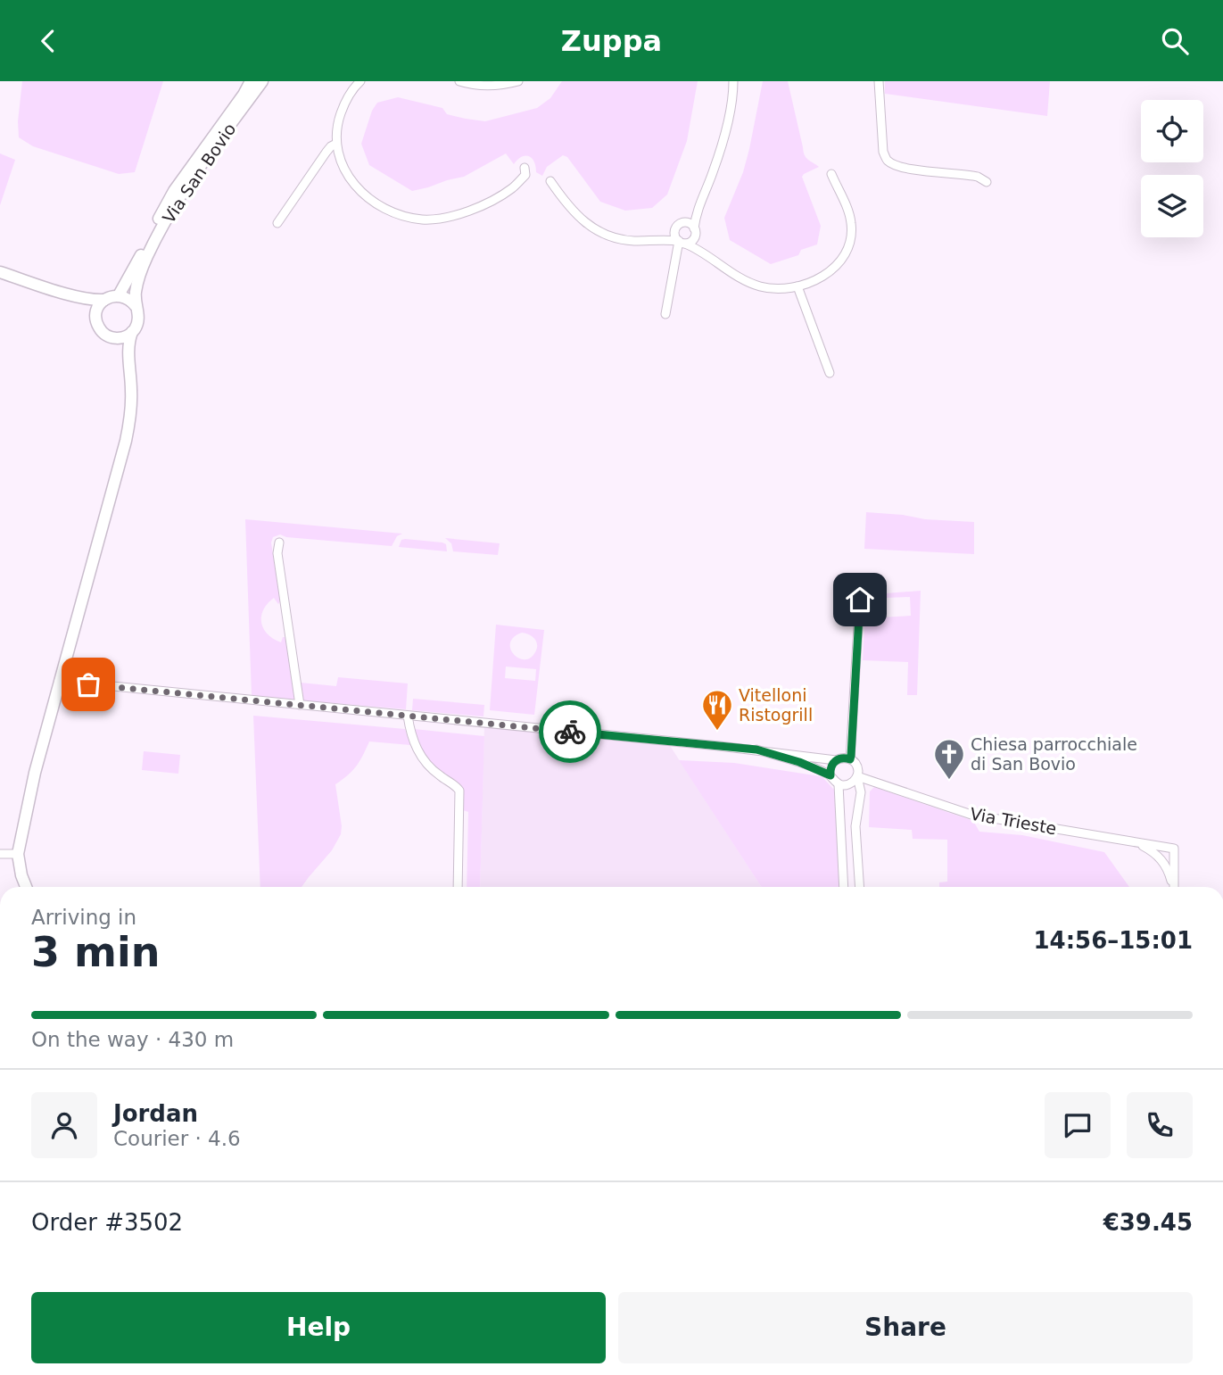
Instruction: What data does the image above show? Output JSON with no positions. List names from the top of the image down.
{
  "streets": {
    "main road": ["Via San Bovio"],
    "street": ["Via Trieste"]
  },
  "places": {
    "restaurant": ["Vitelloni Ristogrill"],
    "church": ["Chiesa parrocchiale di San Bovio"]
  },
  "page": {
    "header": "Zuppa",
    "heading": ["3 min", "Arriving in", "14:56–15:01"],
    "panel": [
      "Jordan",
      "Courier · 4.6",
      "Order #3502",
      "€39.45"
    ],
    "bar": "On the way · 430 m",
    "buttons": ["Help", "Share"]
  }
}
